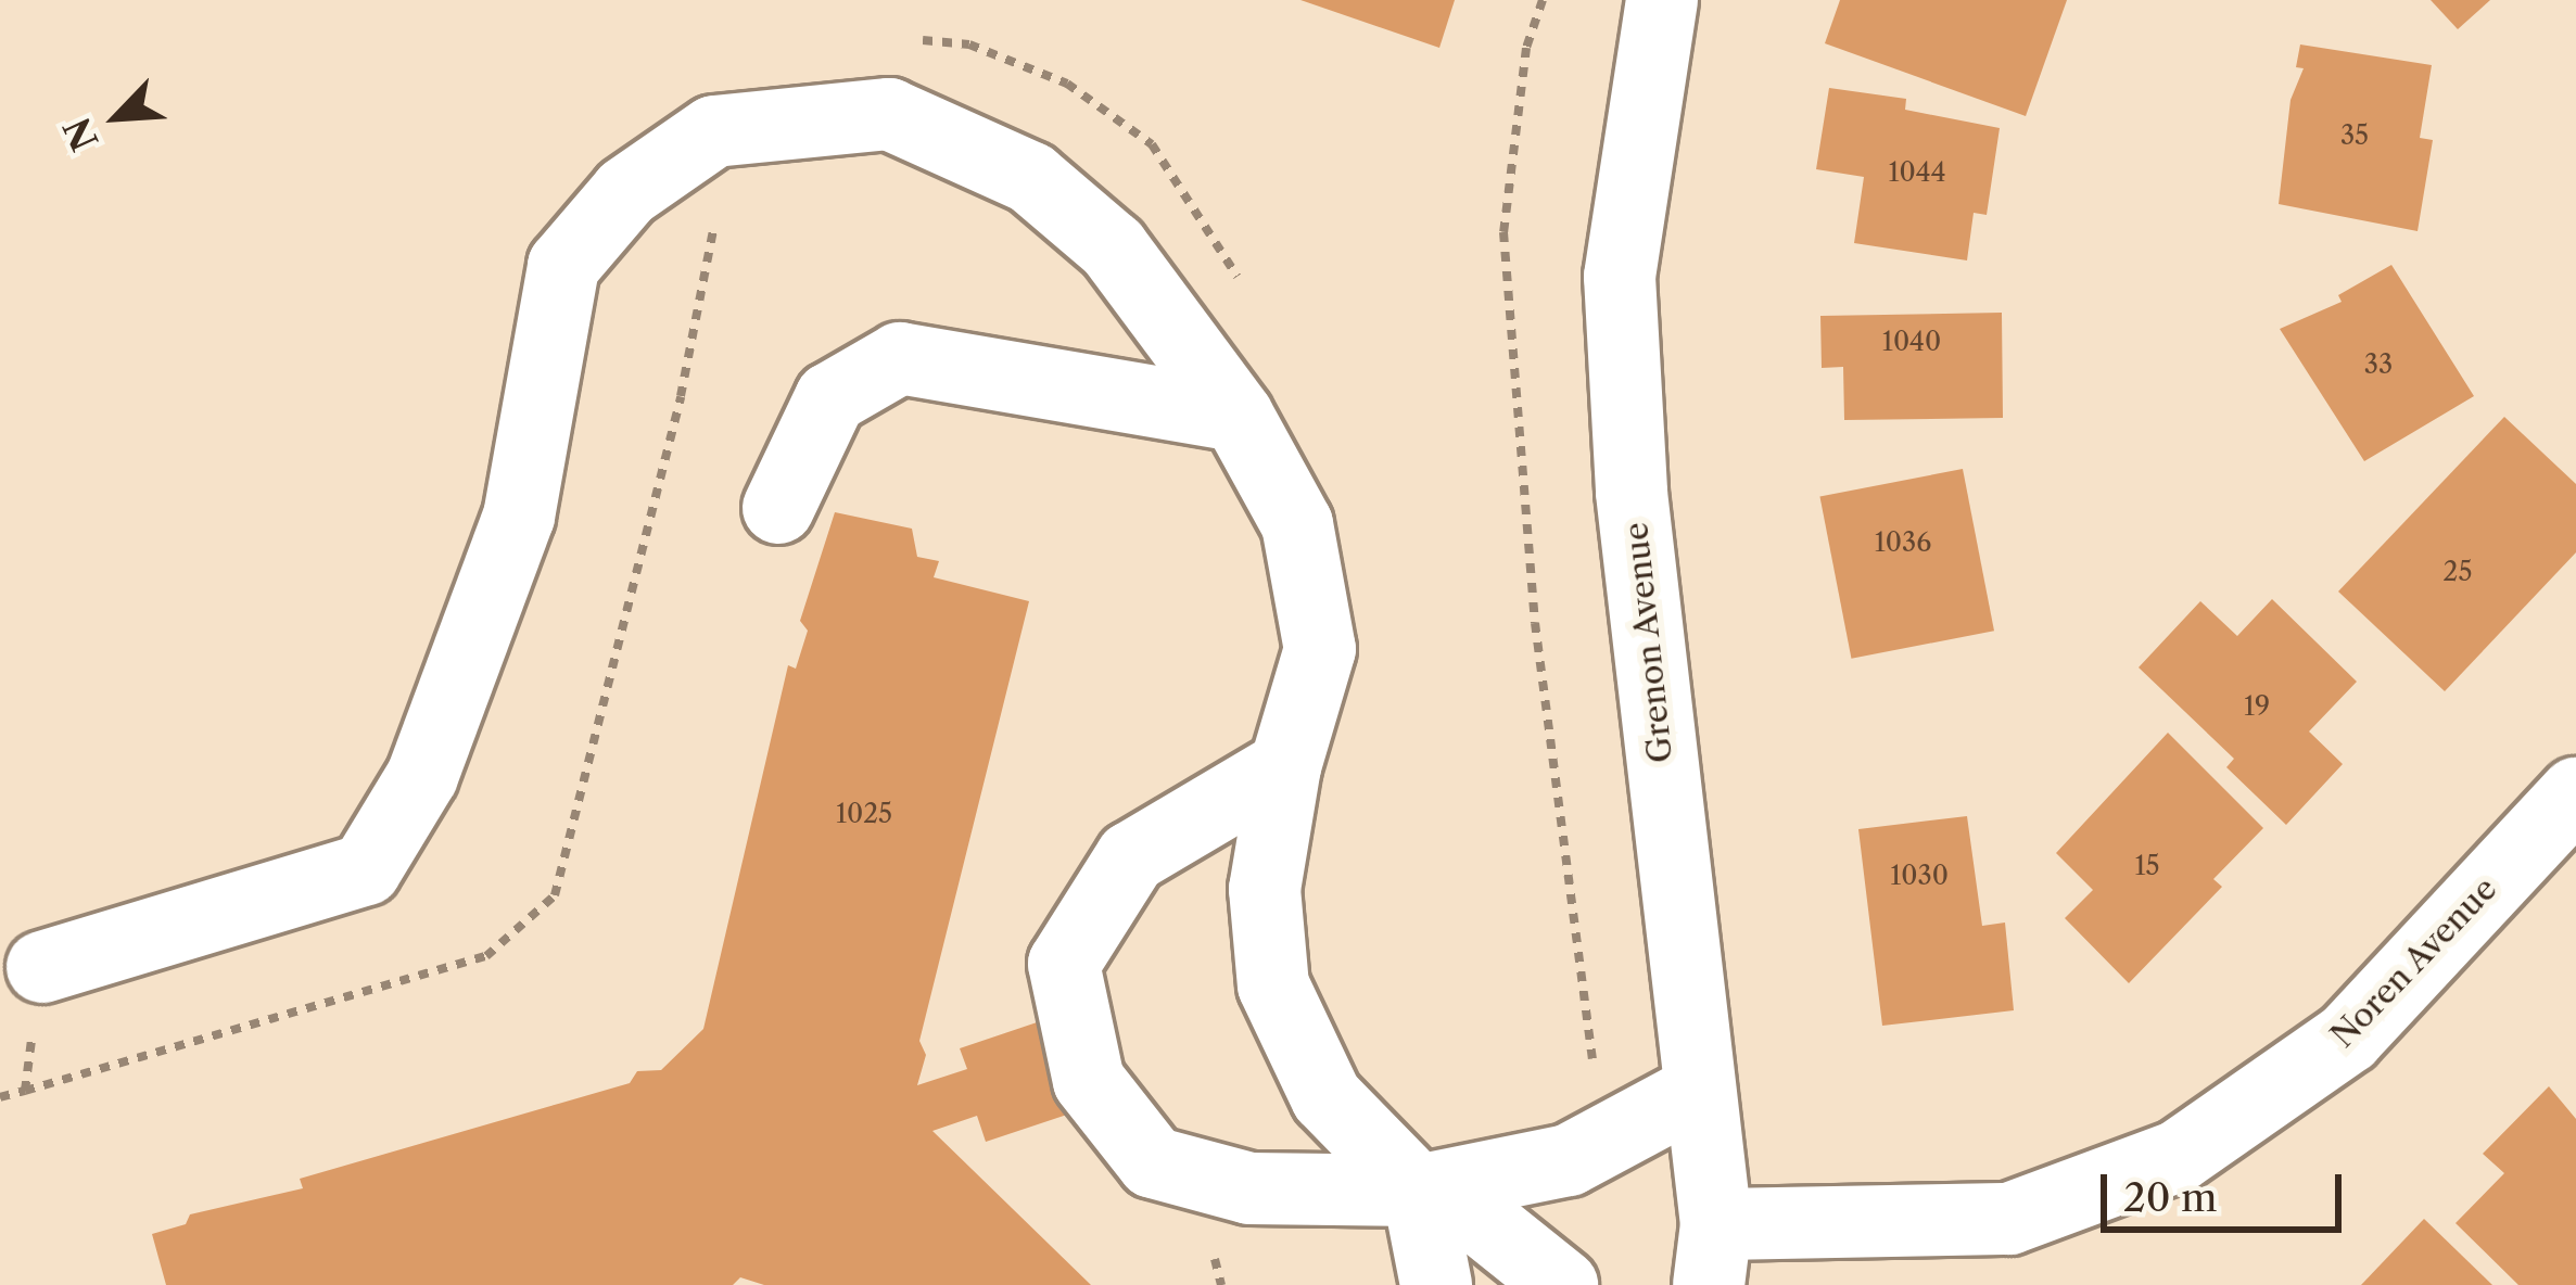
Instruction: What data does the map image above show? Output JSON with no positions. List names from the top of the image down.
{
  "streets": {
    "street": ["Grenon Avenue", "Noren Avenue"]
  },
  "crossings": [
    ["Grenon Avenue", "Noren Avenue"]
  ],
  "house_numbers": [
    "35",
    "1044",
    "1040",
    "33",
    "1036",
    "25",
    "19",
    "1025",
    "15",
    "1030"
  ],
  "scale_bar": "20 m",
  "north": "bottom left"
}
